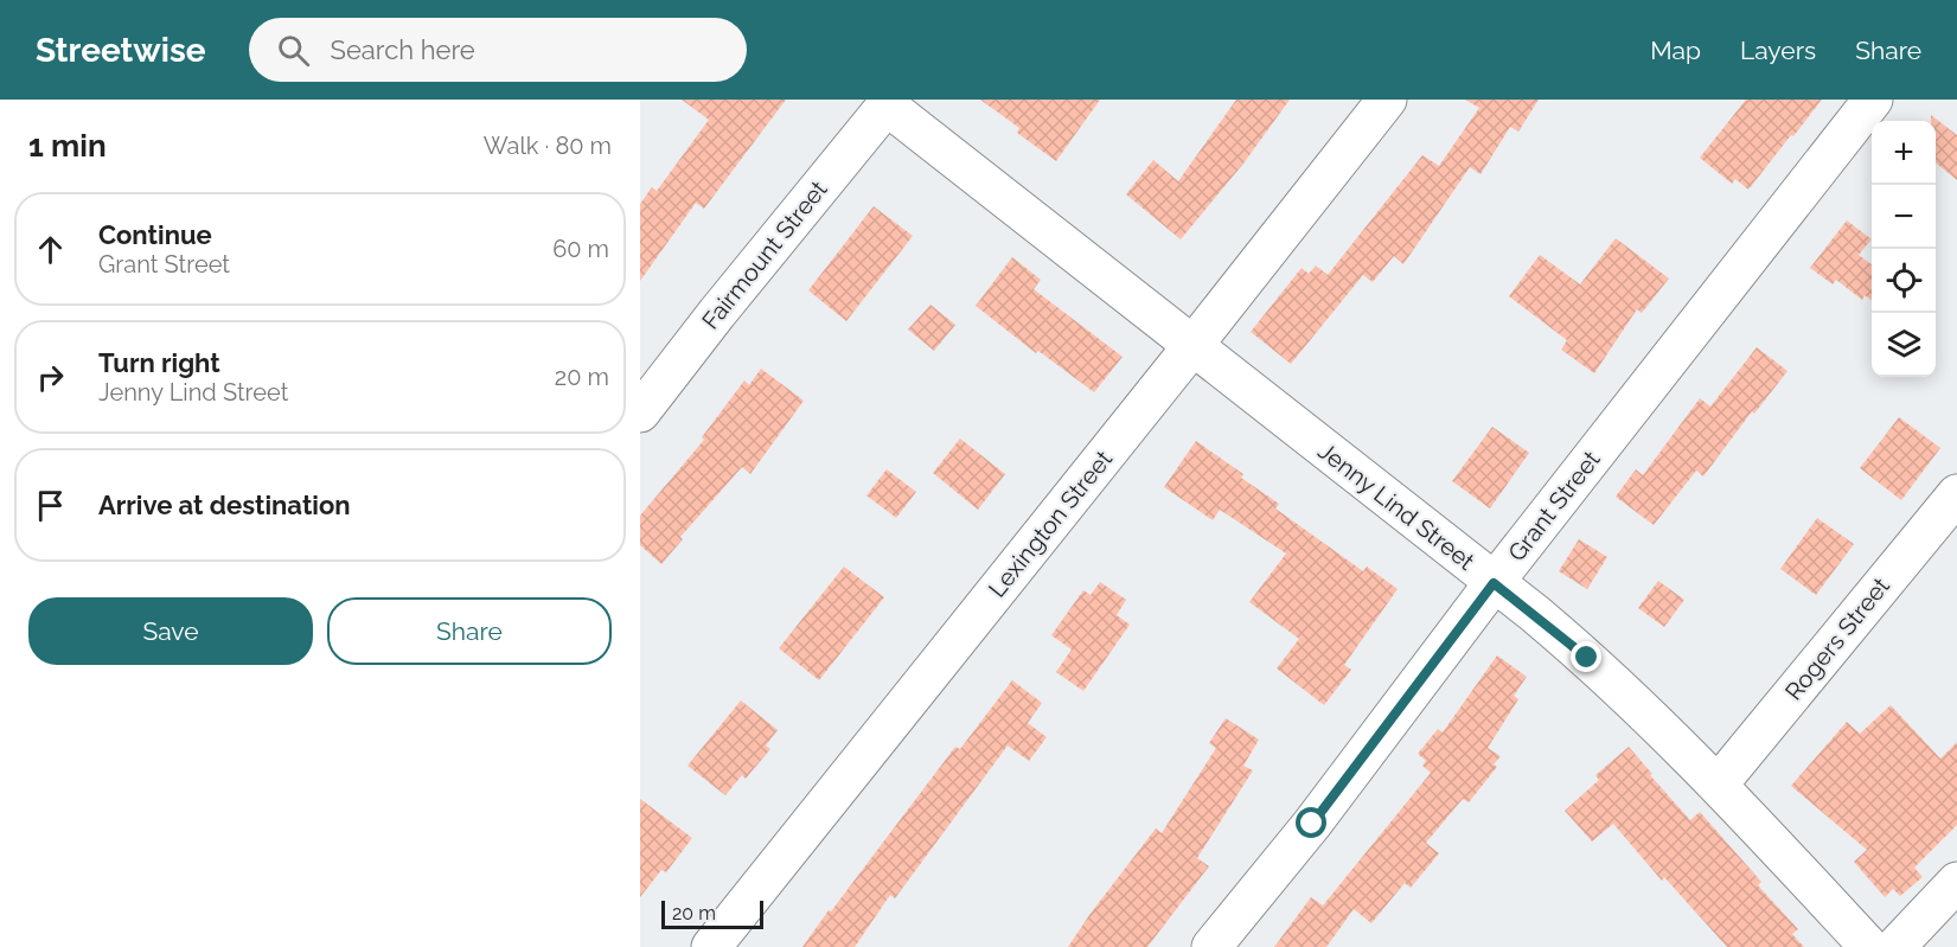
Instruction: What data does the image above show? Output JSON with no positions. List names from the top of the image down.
{
  "streets": {
    "street": [
      "Fairmount Street",
      "Jenny Lind Street",
      "Grant Street",
      "Lexington Street",
      "Rogers Street"
    ]
  },
  "crossings": [
    ["Fairmount Street", "Jenny Lind Street"],
    ["Jenny Lind Street", "Grant Street"],
    ["Jenny Lind Street", "Lexington Street"],
    ["Jenny Lind Street", "Rogers Street"]
  ],
  "scale_bar": "20 m",
  "page": {
    "header": "Streetwise",
    "search": "Search here",
    "nav": ["Map", "Layers", "Share"],
    "heading": ["1 min", "Walk · 80 m"],
    "map_buttons": ["+", "−"],
    "list": [
      ["Continue", "Grant Street", "60 m"],
      ["Turn right", "Jenny Lind Street", "20 m"],
      "Arrive at destination"
    ],
    "buttons": ["Save", "Share"],
    "scale": "20 m"
  }
}
